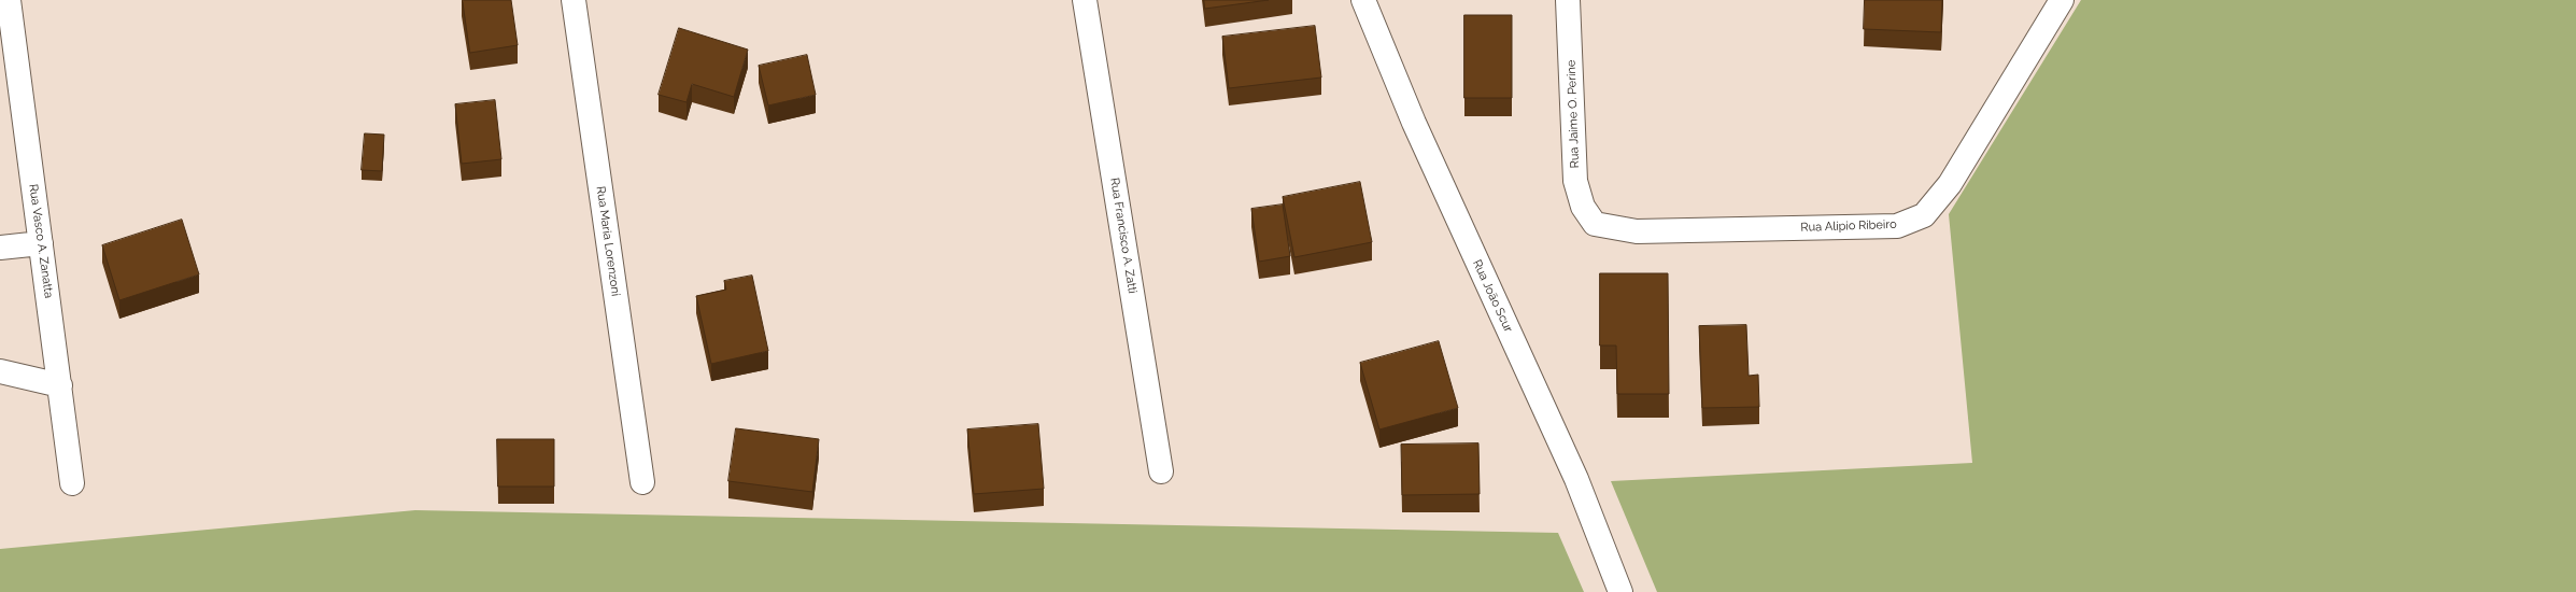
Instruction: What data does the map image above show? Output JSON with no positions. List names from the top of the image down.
{
  "streets": {
    "street": [
      "Rua Jaime O. Perine",
      "Rua Alipio Ribeiro",
      "Rua Francisco A. Zatti",
      "Rua Vasco A. Zanatta",
      "Rua Maria Lorenzoni",
      "Rua João Scur"
    ]
  },
  "crossings": [
    ["Rua Jaime O. Perine", "Rua Alipio Ribeiro"]
  ]
}
